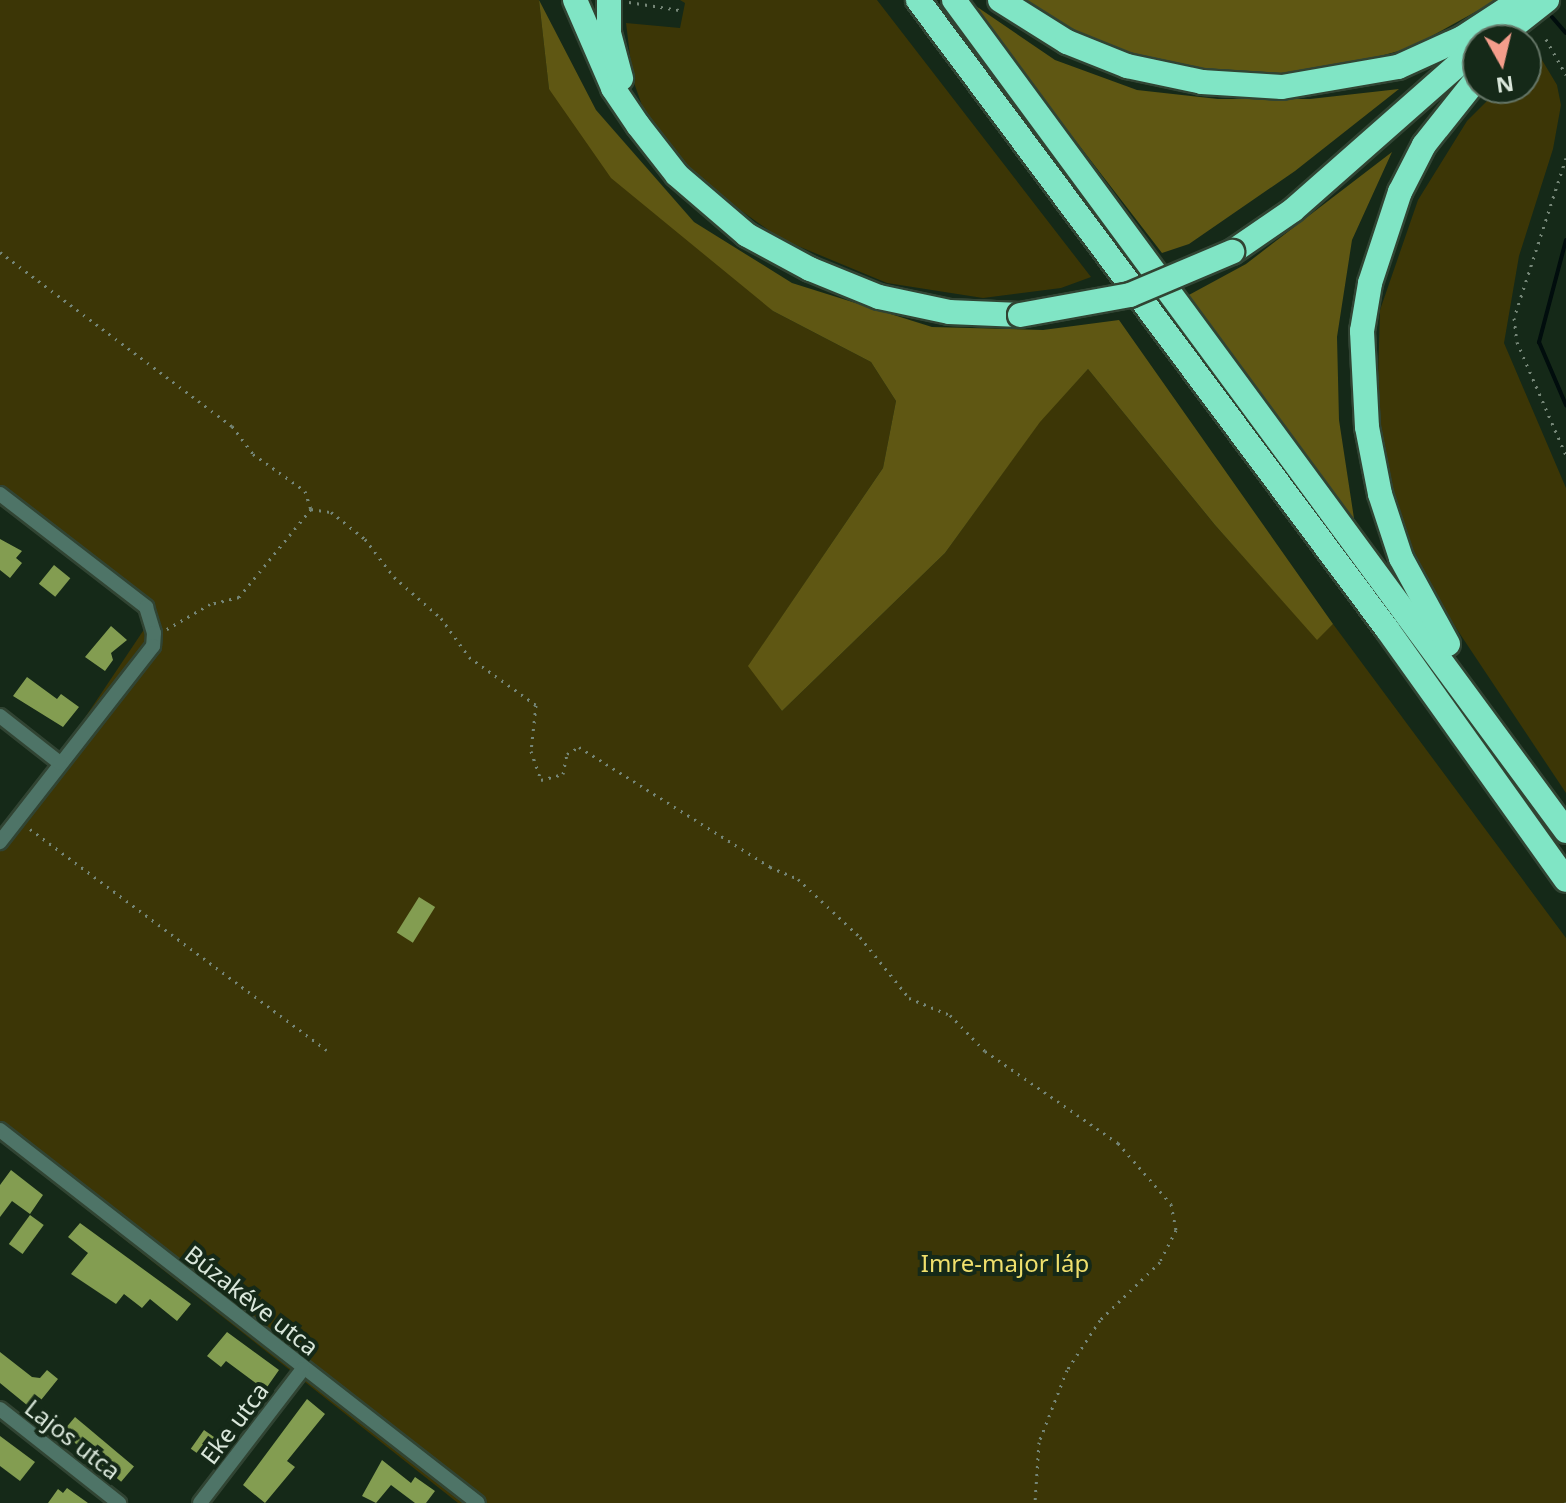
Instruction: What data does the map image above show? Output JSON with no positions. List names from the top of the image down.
{
  "streets": {
    "street": ["Búzakéve utca", "Eke utca", "Lajos utca"]
  },
  "crossings": [
    ["Búzakéve utca", "Eke utca"]
  ],
  "parks": ["Imre-major láp"],
  "north": "bottom"
}
